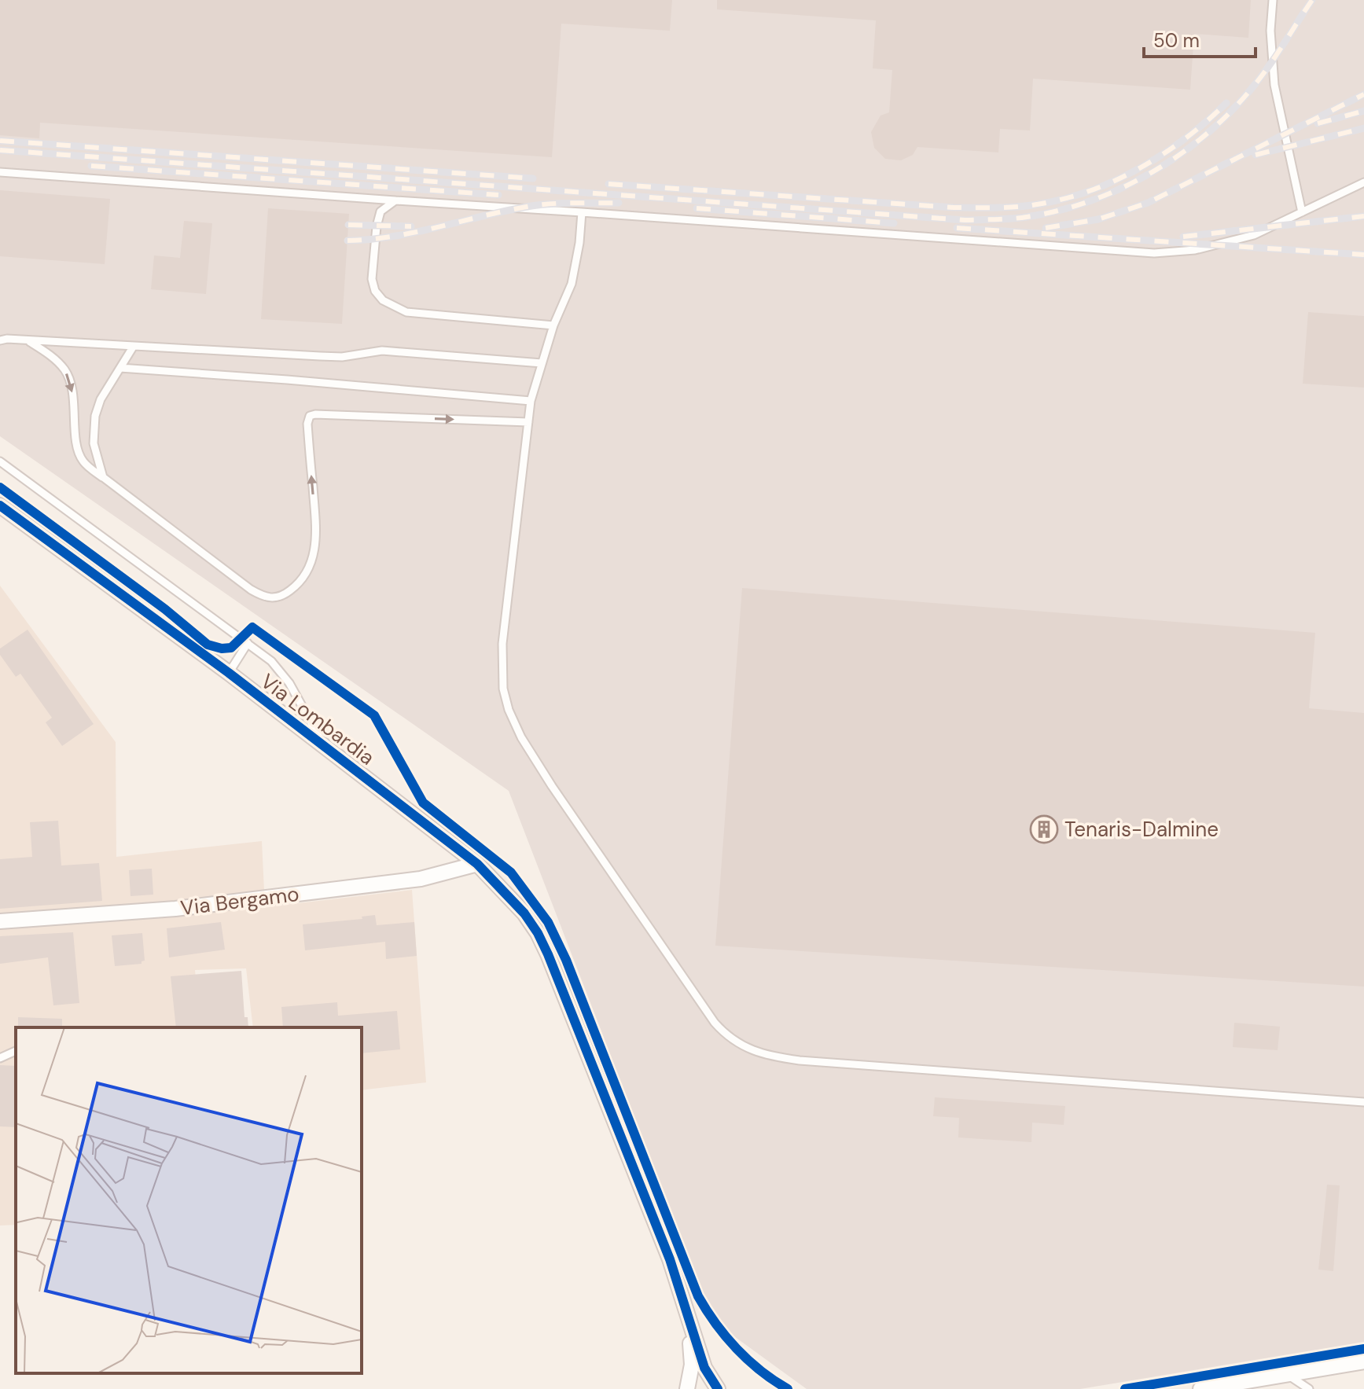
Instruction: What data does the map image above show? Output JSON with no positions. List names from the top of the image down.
{
  "streets": {
    "street": ["Via Lombardia", "Via Bergamo"]
  },
  "crossings": [
    ["Via Lombardia", "Via Bergamo"]
  ],
  "places": {
    "building": ["Tenaris-Dalmine"]
  },
  "scale_bar": "50 m"
}
